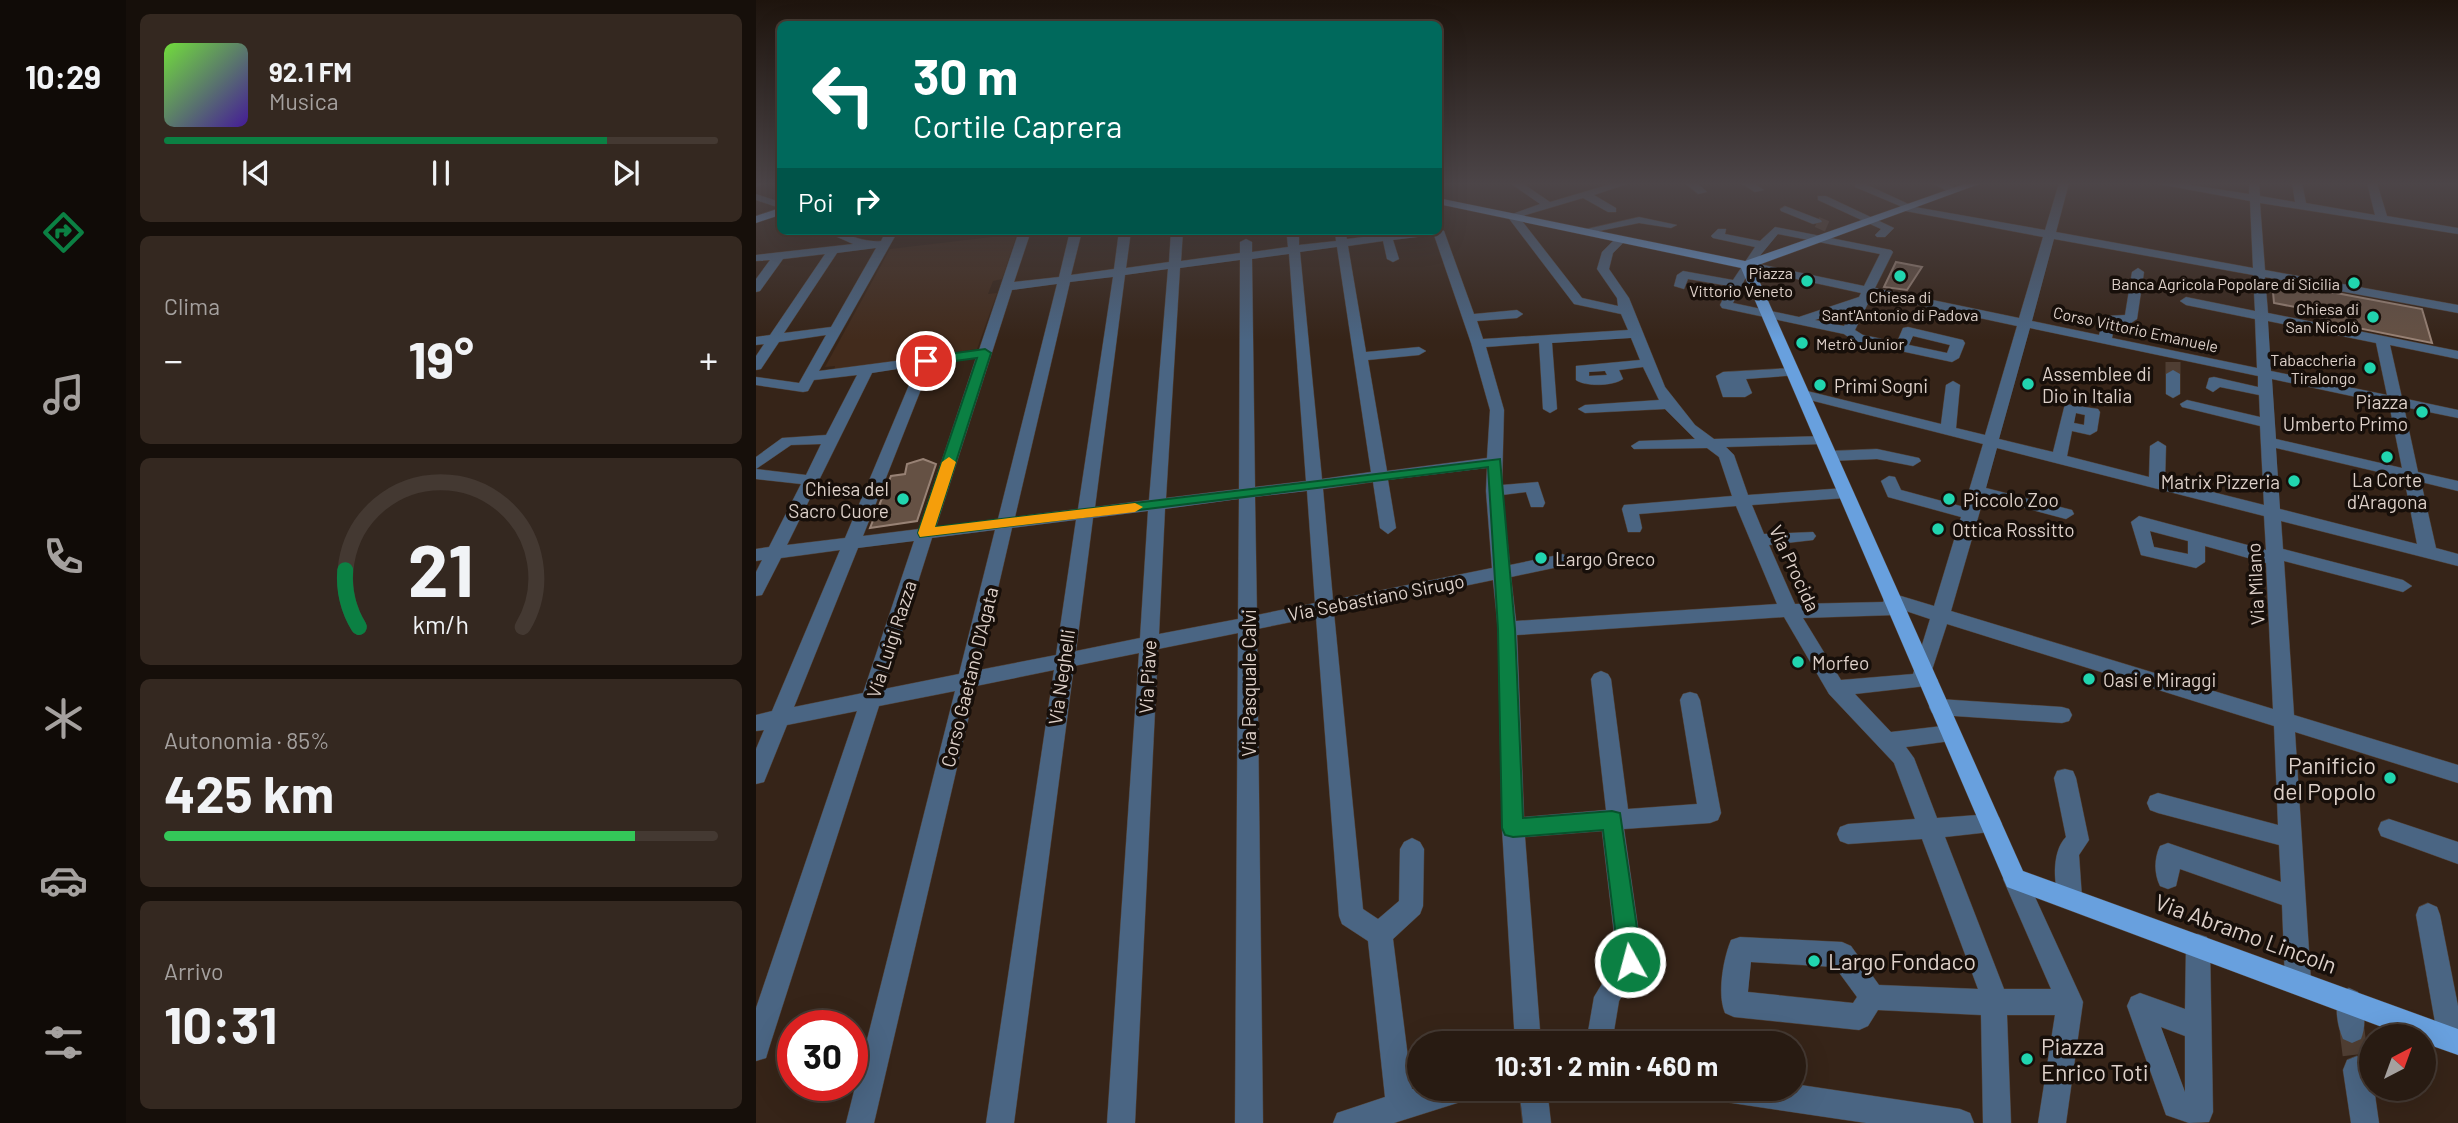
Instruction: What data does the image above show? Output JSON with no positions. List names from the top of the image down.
{
  "streets": {
    "main road": ["Via Abramo Lincoln"],
    "street": [
      "Corso Vittorio Emanuele",
      "Via Procida",
      "Via Milano",
      "Via Sebastiano Sirugo",
      "Via Luigi Razza",
      "Corso Gaetano D'Agata",
      "Via Neghelli",
      "Via Piave",
      "Via Pasquale Calvi"
    ]
  },
  "crossings": [
    ["Corso Vittorio Emanuele", "Via Milano"],
    ["Via Milano", "Via Abramo Lincoln"],
    ["Via Sebastiano Sirugo", "Via Luigi Razza"],
    ["Via Sebastiano Sirugo", "Corso Gaetano D'Agata"],
    ["Via Sebastiano Sirugo", "Via Neghelli"],
    ["Via Sebastiano Sirugo", "Via Piave"],
    ["Via Sebastiano Sirugo", "Via Pasquale Calvi"]
  ],
  "places": [
    "Chiesa di Sant'Antonio di Padova",
    "Piazza Vittorio Veneto",
    "Banca Agricola Popolare di Sicilia",
    "Chiesa di San Nicolò",
    "Metrò Junior",
    "Tabaccheria Tiralongo",
    "Assemblee di Dio in Italia",
    "Primi Sogni",
    "Piazza Umberto Primo",
    "La Corte d'Aragona",
    "Matrix Pizzeria",
    "Chiesa del Sacro Cuore",
    "Piccolo Zoo",
    "Ottica Rossitto",
    "Largo Greco",
    "Morfeo",
    "Oasi e Miraggi",
    "Panificio del Popolo",
    "Largo Fondaco",
    "Piazza Enrico Toti"
  ],
  "north": "top right",
  "page": {
    "tabs": "10:29",
    "turn": ["30 m", "Cortile Caprera"],
    "song": ["92.1 FM", "Musica"],
    "then": "Poi",
    "tile": [
      "Clima",
      ["Autonomia · 85%", "425 km"],
      ["Arrivo", "10:31"]
    ],
    "heat": ["−", "19°", "+"],
    "limit": "30",
    "trip": "10:31 · 2 min · 460 m",
    "gauge": ["21", "km/h"]
  }
}
